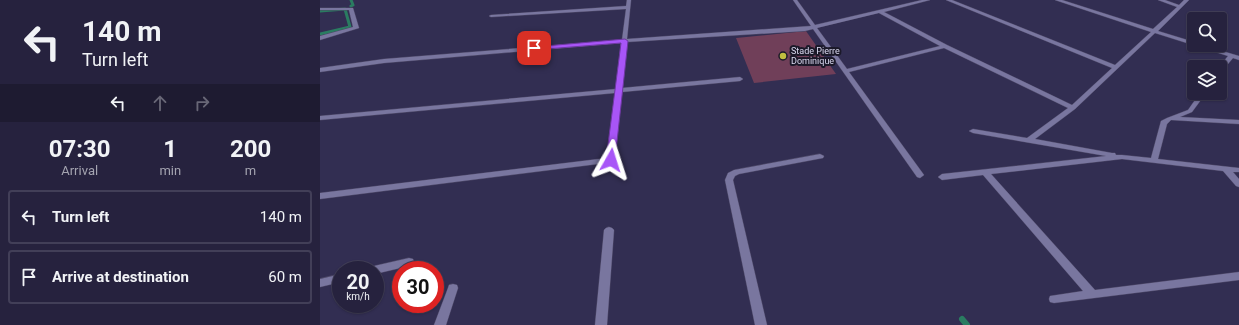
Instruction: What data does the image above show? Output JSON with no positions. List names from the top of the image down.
{
  "places": ["Stade Pierre Dominique"],
  "page": {
    "turn": ["140 m", "Turn left"],
    "eta": [
      "07:30",
      "Arrival",
      "1",
      "min",
      "200",
      "m"
    ],
    "list": [
      {
        "name": "Turn left",
        "value": "140 m"
      },
      {
        "name": "Arrive at destination",
        "value": "60 m"
      }
    ],
    "speed": "20 km/h",
    "limit": "30"
  }
}
